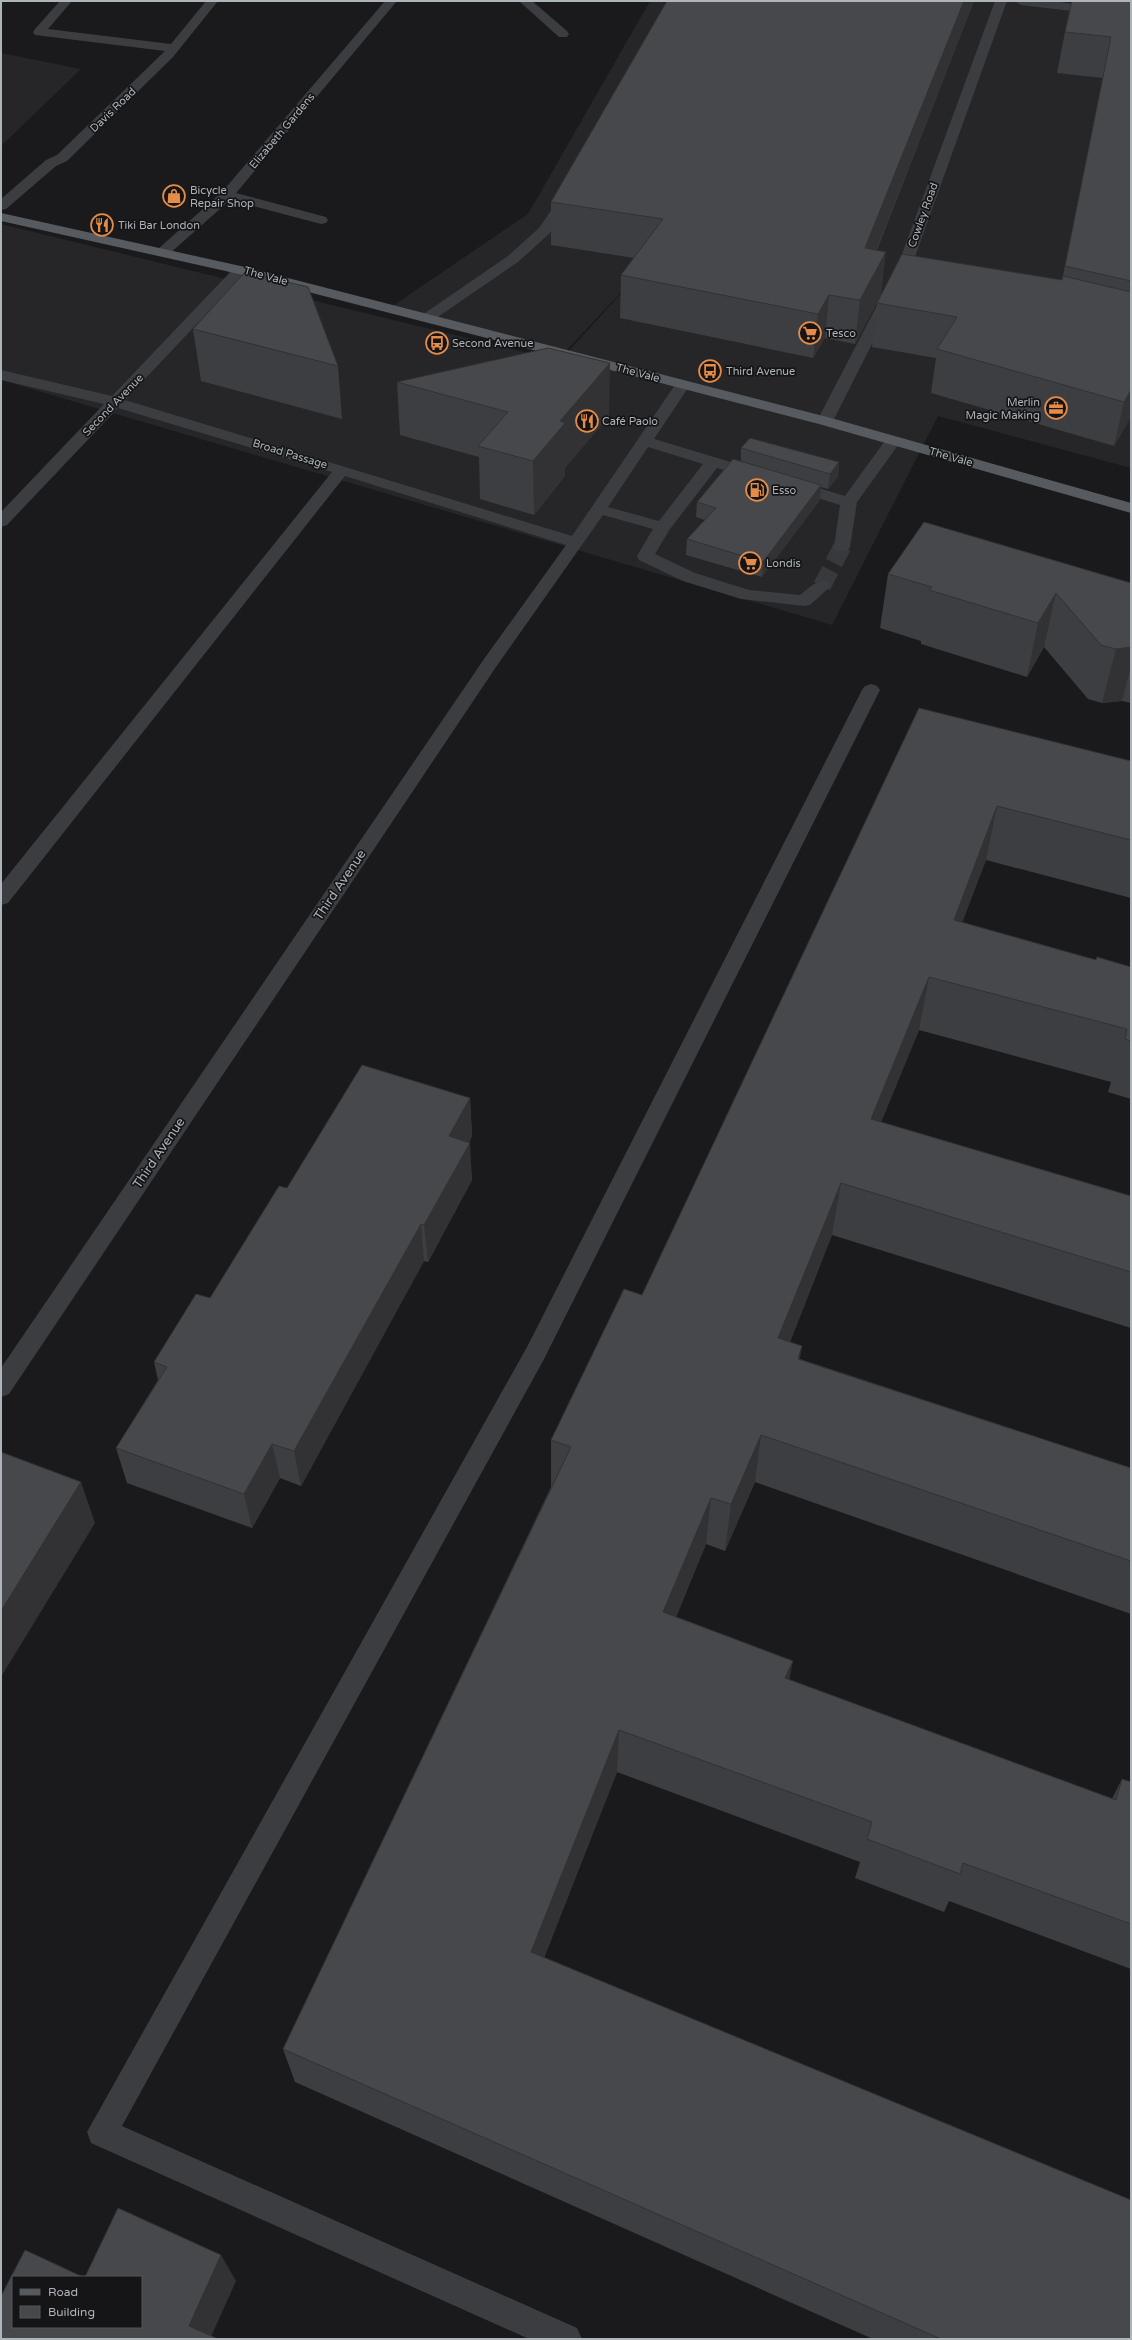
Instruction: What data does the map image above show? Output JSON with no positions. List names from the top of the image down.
{
  "streets": {
    "main road": ["The Vale"],
    "street": [
      "Davis Road",
      "Elizabeth Gardens",
      "Cowley Road",
      "Second Avenue",
      "Broad Passage",
      "Third Avenue"
    ]
  },
  "crossings": [
    ["Elizabeth Gardens", "The Vale"],
    ["Cowley Road", "The Vale"],
    ["The Vale", "Second Avenue"],
    ["The Vale", "Third Avenue"],
    ["Second Avenue", "Broad Passage"],
    ["Broad Passage", "Third Avenue"]
  ],
  "places": {
    "shop": ["Bicycle Repair Shop"],
    "restaurant": ["Tiki Bar London", "Café Paolo"],
    "supermarket": ["Tesco", "Londis"],
    "bus stop": ["Second Avenue", "Third Avenue"],
    "office": ["Merlin Magic Making"],
    "fuel station": ["Esso"]
  },
  "legend": ["Road", "Building"]
}
